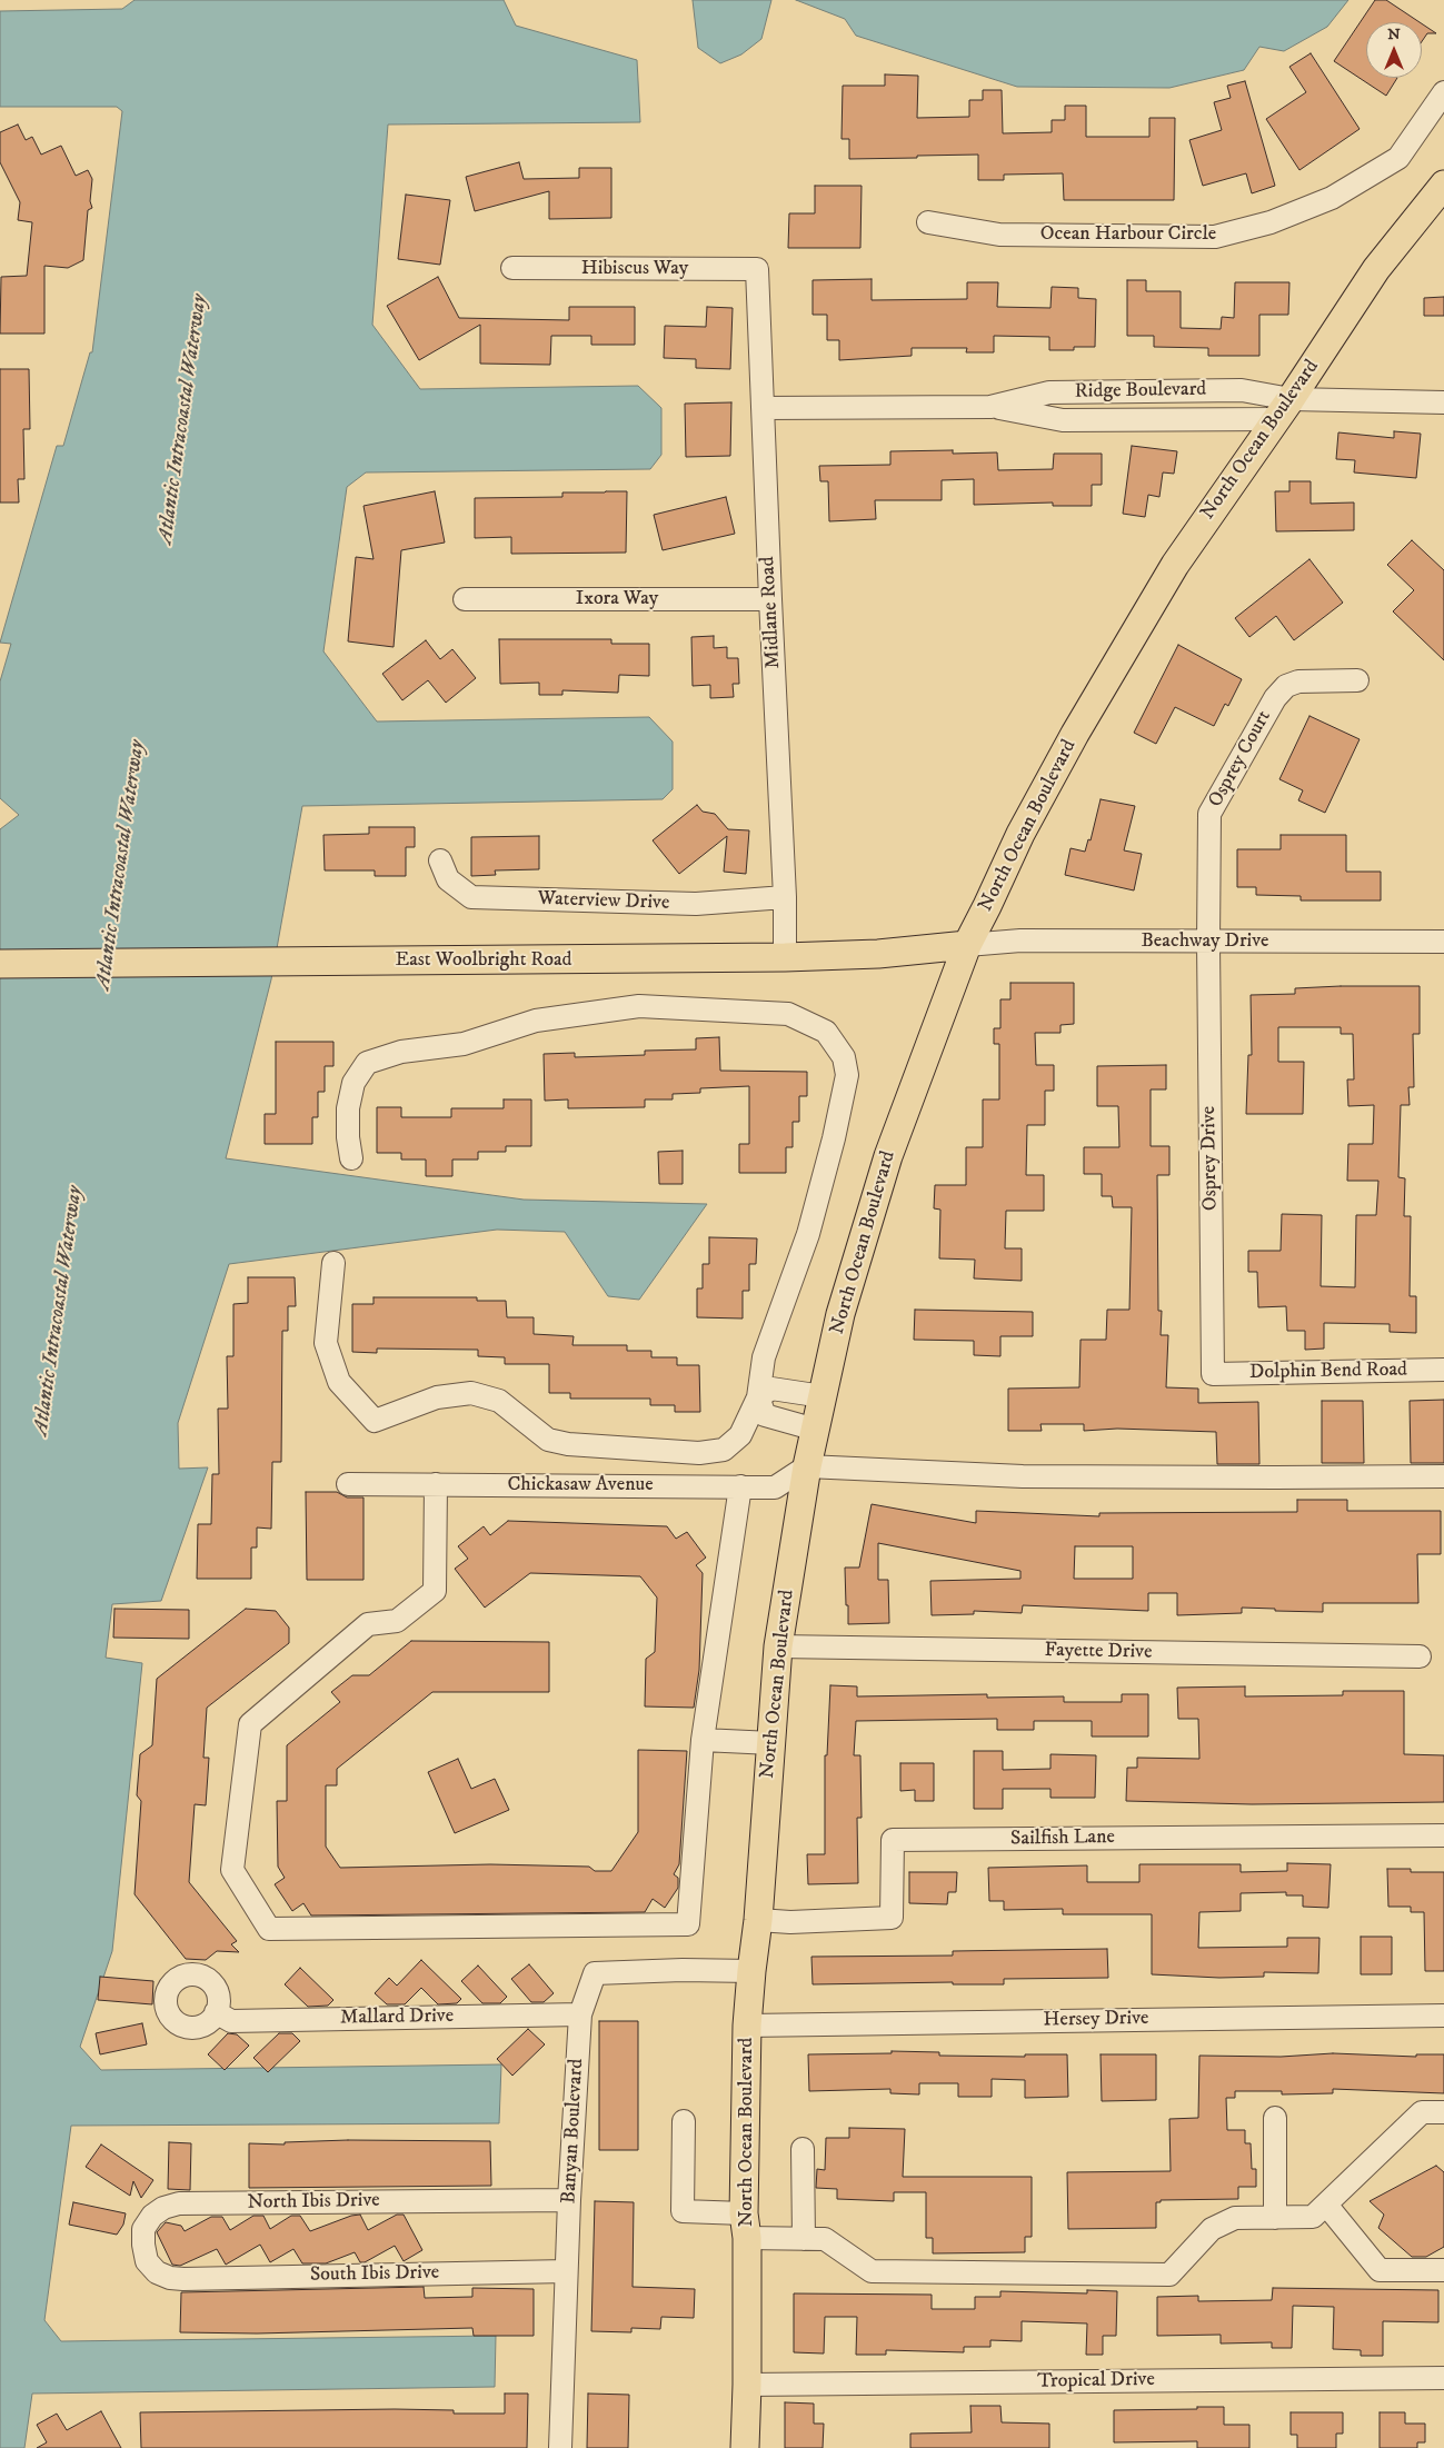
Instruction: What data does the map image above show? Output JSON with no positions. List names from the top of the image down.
{
  "streets": {
    "main road": ["North Ocean Boulevard", "East Woolbright Road"],
    "street": [
      "Ocean Harbour Circle",
      "Hibiscus Way",
      "Ridge Boulevard",
      "Ixora Way",
      "Midlane Road",
      "Osprey Court",
      "Waterview Drive",
      "Beachway Drive",
      "Osprey Drive",
      "Dolphin Bend Road",
      "Chickasaw Avenue",
      "Fayette Drive",
      "Sailfish Lane",
      "Mallard Drive",
      "Hersey Drive",
      "Banyan Boulevard",
      "North Ibis Drive",
      "South Ibis Drive",
      "Tropical Drive"
    ]
  },
  "crossings": [
    ["Hibiscus Way", "Midlane Road"],
    ["Ridge Boulevard", "North Ocean Boulevard"],
    ["Ridge Boulevard", "Midlane Road"],
    ["North Ocean Boulevard", "Beachway Drive"],
    ["North Ocean Boulevard", "East Woolbright Road"],
    ["North Ocean Boulevard", "Chickasaw Avenue"],
    ["North Ocean Boulevard", "Fayette Drive"],
    ["North Ocean Boulevard", "Sailfish Lane"],
    ["North Ocean Boulevard", "Hersey Drive"],
    ["North Ocean Boulevard", "Banyan Boulevard"],
    ["North Ocean Boulevard", "Tropical Drive"],
    ["Ixora Way", "Midlane Road"],
    ["Midlane Road", "Waterview Drive"],
    ["Midlane Road", "East Woolbright Road"],
    ["Osprey Court", "Beachway Drive"],
    ["Osprey Court", "Osprey Drive"],
    ["Beachway Drive", "East Woolbright Road"],
    ["Beachway Drive", "Osprey Drive"],
    ["Osprey Drive", "Dolphin Bend Road"],
    ["Mallard Drive", "Banyan Boulevard"],
    ["Banyan Boulevard", "North Ibis Drive"],
    ["Banyan Boulevard", "South Ibis Drive"],
    ["North Ibis Drive", "South Ibis Drive"]
  ],
  "water": ["Atlantic Intracoastal Waterway"],
  "north": "top"
}
